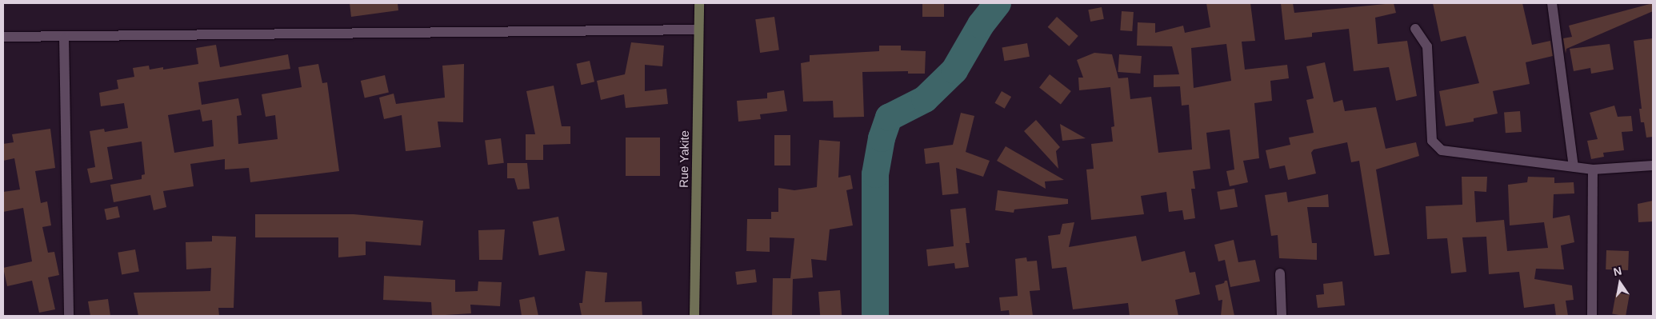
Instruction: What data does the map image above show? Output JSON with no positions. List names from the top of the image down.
{
  "streets": {
    "main road": ["Rue Yakite"]
  },
  "north": "top"
}
